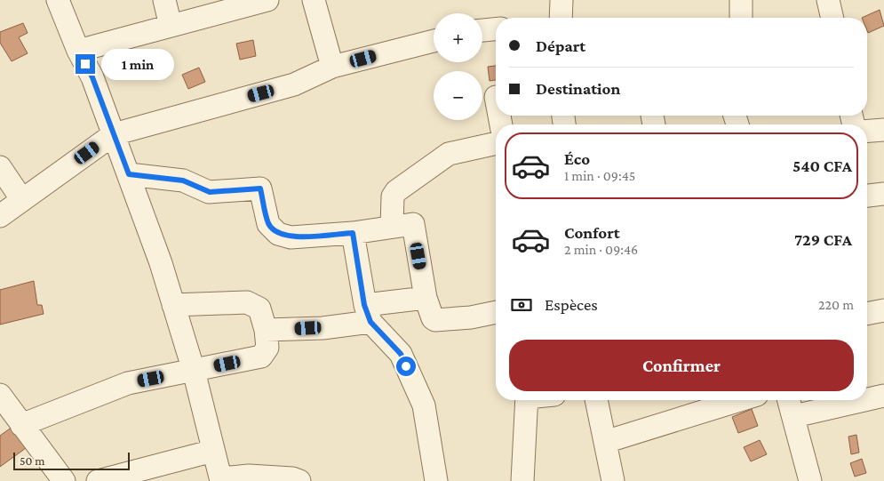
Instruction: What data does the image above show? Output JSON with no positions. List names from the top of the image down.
{
  "scale_bar": "50 m",
  "page": {
    "map_buttons": ["+", "−"],
    "banner": ["Départ", "Destination"],
    "bubble": "1 min",
    "list": [
      {
        "name": "Éco",
        "note": "1 min · 09:45",
        "value": "540 CFA"
      },
      {
        "name": "Confort",
        "note": "2 min · 09:46",
        "value": "729 CFA"
      }
    ],
    "pay": ["Espèces", "220 m"],
    "buttons": "Confirmer",
    "scale": "50 m"
  }
}
